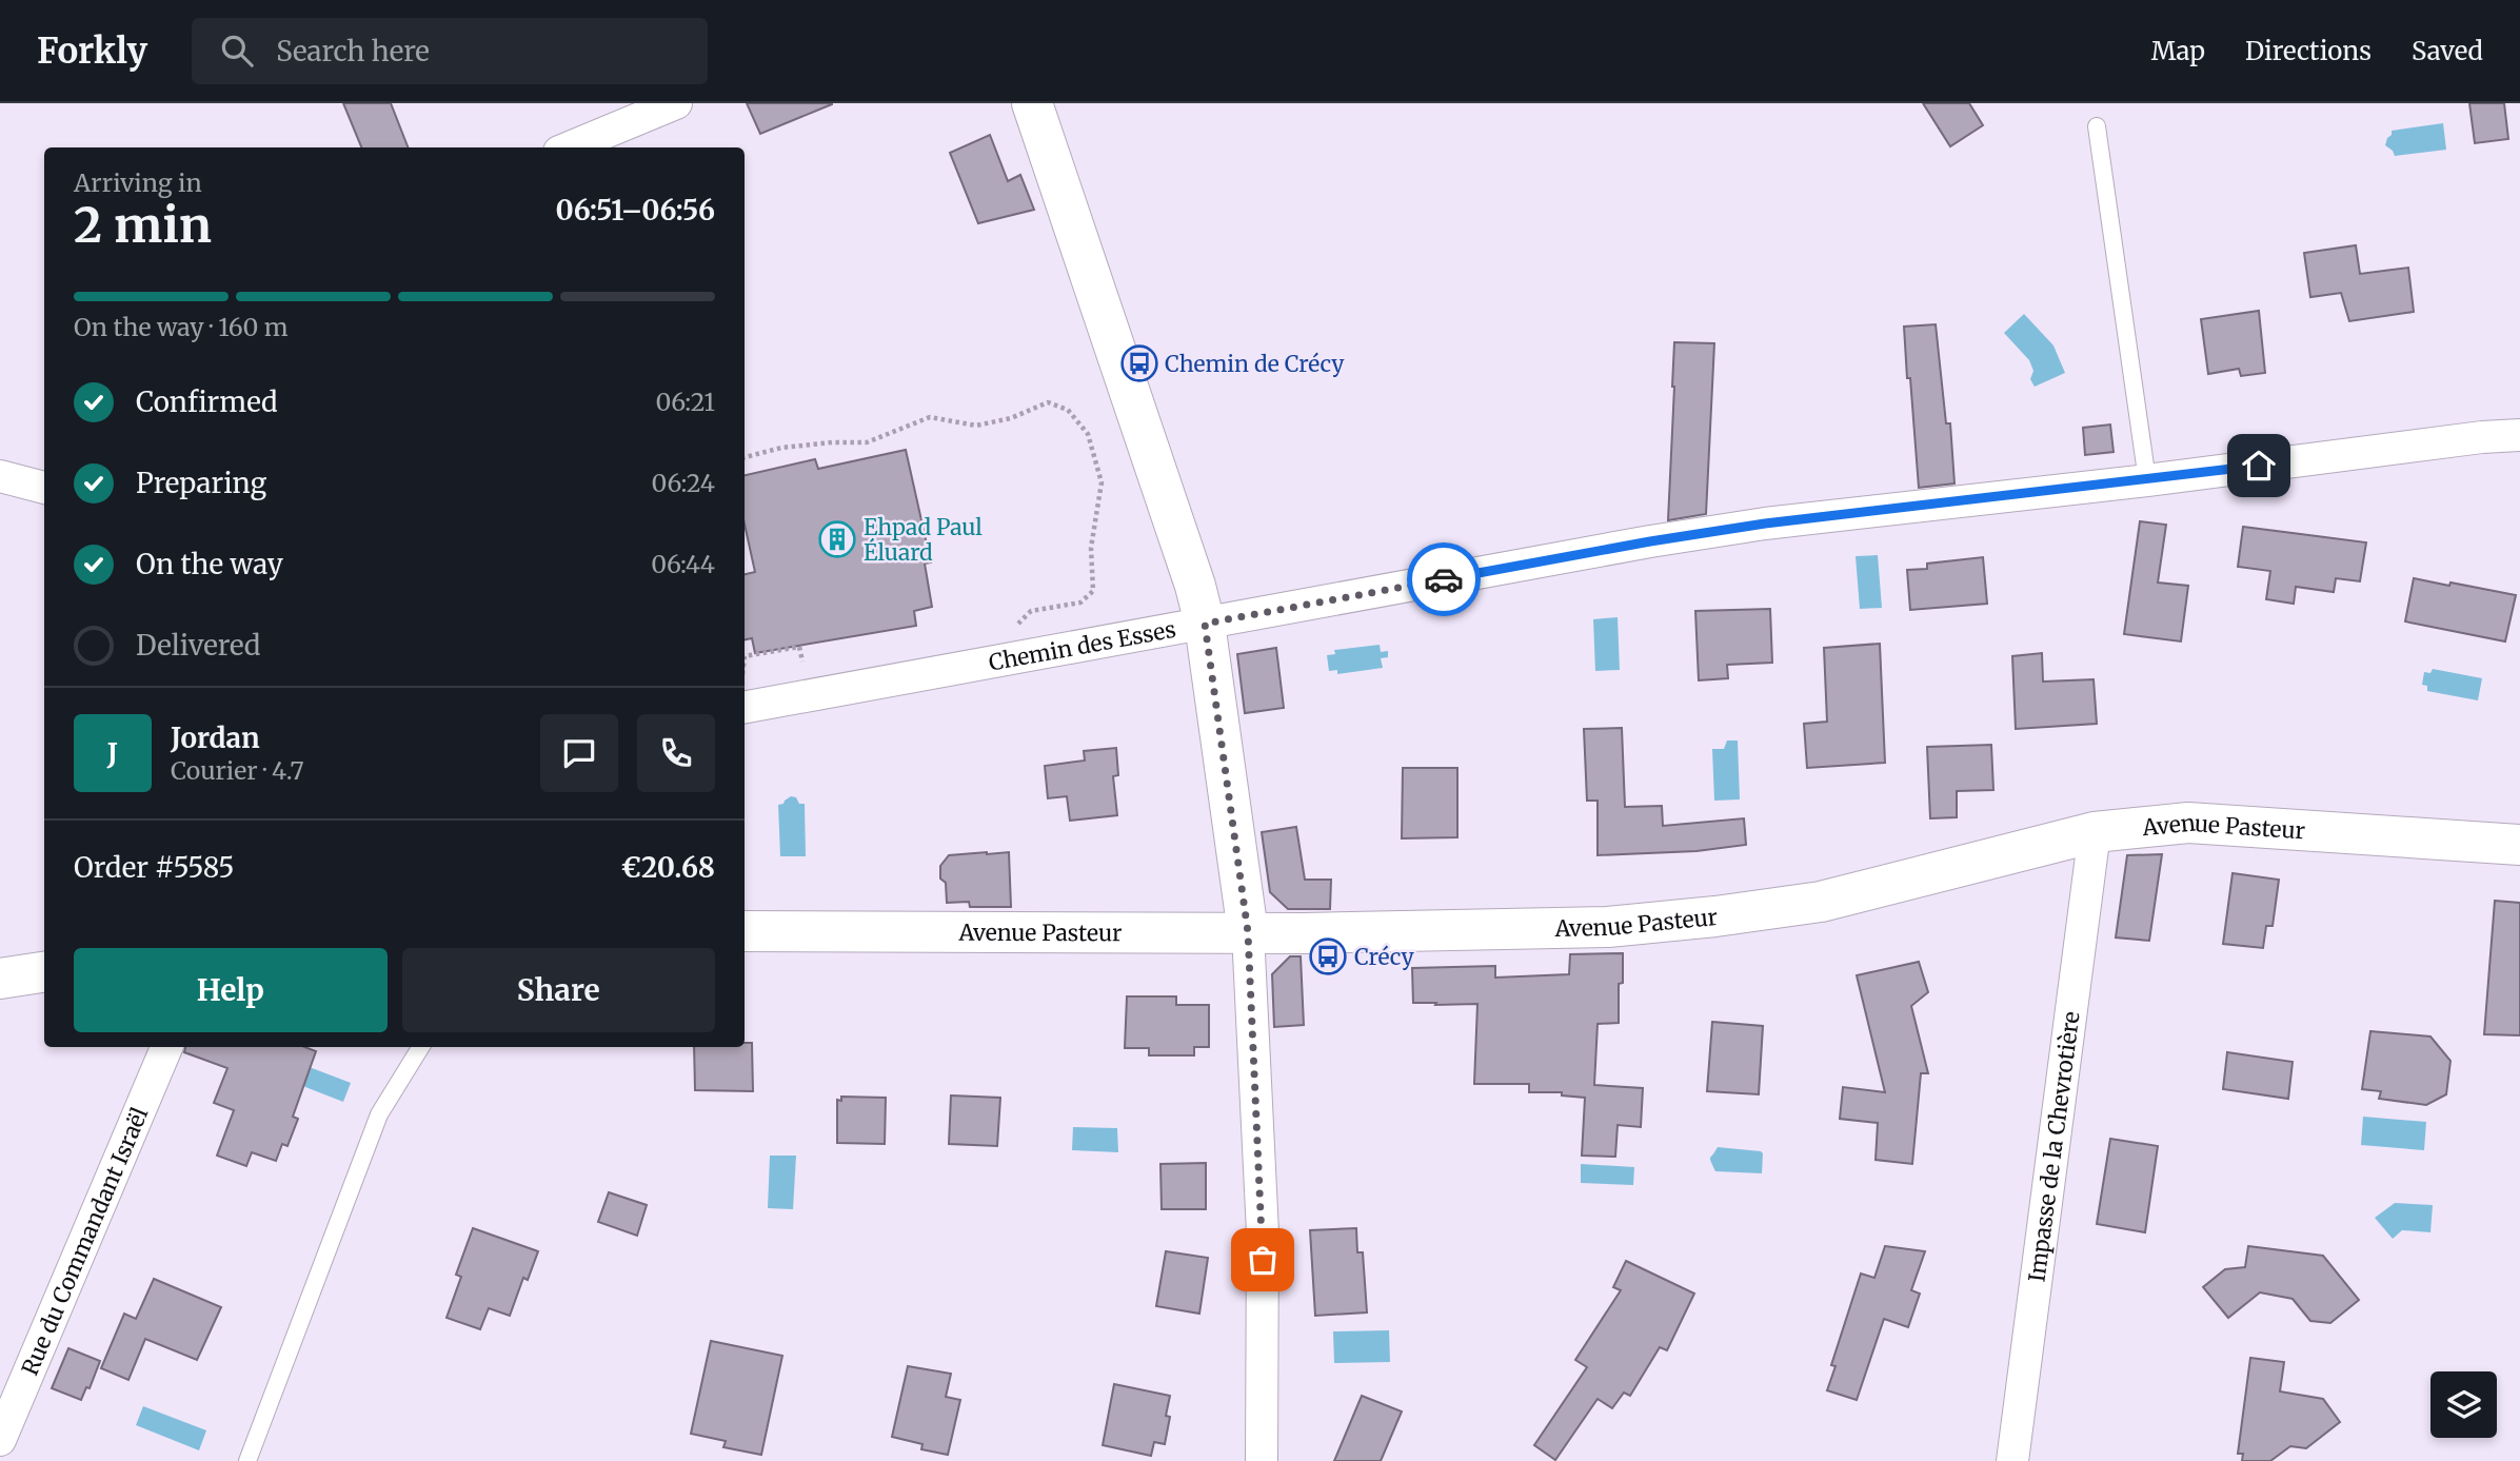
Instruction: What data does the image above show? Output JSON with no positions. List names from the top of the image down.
{
  "streets": {
    "main road": ["Avenue Pasteur"],
    "street": ["Chemin des Esses", "Impasse de la Chevrotière", "Rue du Commandant Israël"]
  },
  "crossings": [
    ["Avenue Pasteur", "Impasse de la Chevrotière"]
  ],
  "places": {
    "bus stop": ["Chemin de Crécy", "Crécy"],
    "building": ["Ehpad Paul Éluard"]
  },
  "page": {
    "header": "Forkly",
    "search": "Search here",
    "nav": ["Map", "Directions", "Saved"],
    "heading": ["2 min", "Arriving in", "06:51–06:56"],
    "panel": [
      "Jordan",
      "Courier · 4.7",
      "Order #5585",
      "€20.68"
    ],
    "bar": "On the way · 160 m",
    "list": [
      ["Confirmed", "06:21"],
      ["Preparing", "06:24"],
      ["On the way", "06:44"],
      "Delivered"
    ],
    "round": "J",
    "buttons": ["Help", "Share"]
  }
}
